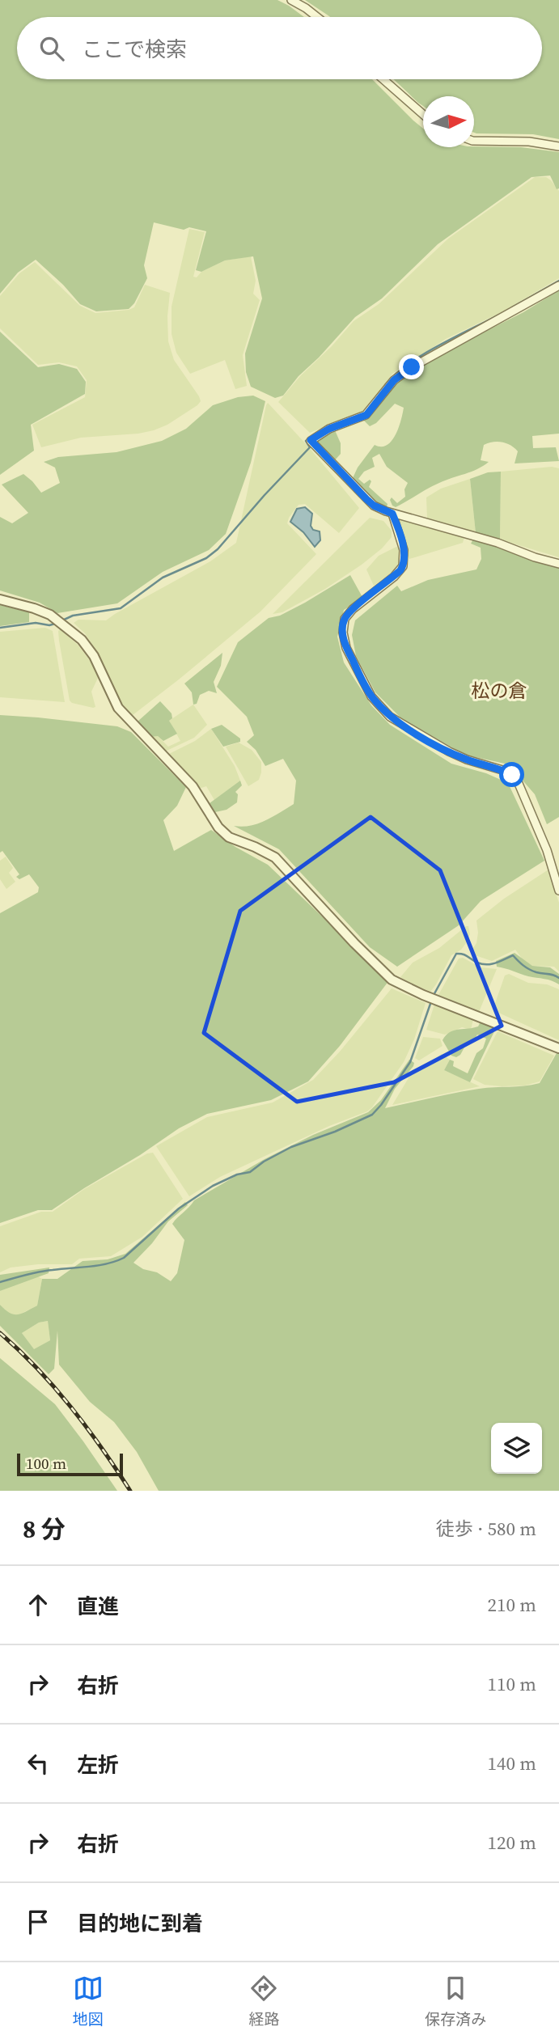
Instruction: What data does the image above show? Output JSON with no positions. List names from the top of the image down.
{
  "districts": ["松の倉"],
  "scale_bar": "100 m",
  "north": "right",
  "page": {
    "search": "ここで検索",
    "scale": "100 m",
    "heading": ["8 分", "徒歩 · 580 m"],
    "list": [
      ["直進", "210 m"],
      ["右折", "110 m"],
      ["左折", "140 m"],
      ["右折", "120 m"],
      "目的地に到着"
    ],
    "nav": ["地図", "経路", "保存済み"]
  }
}
